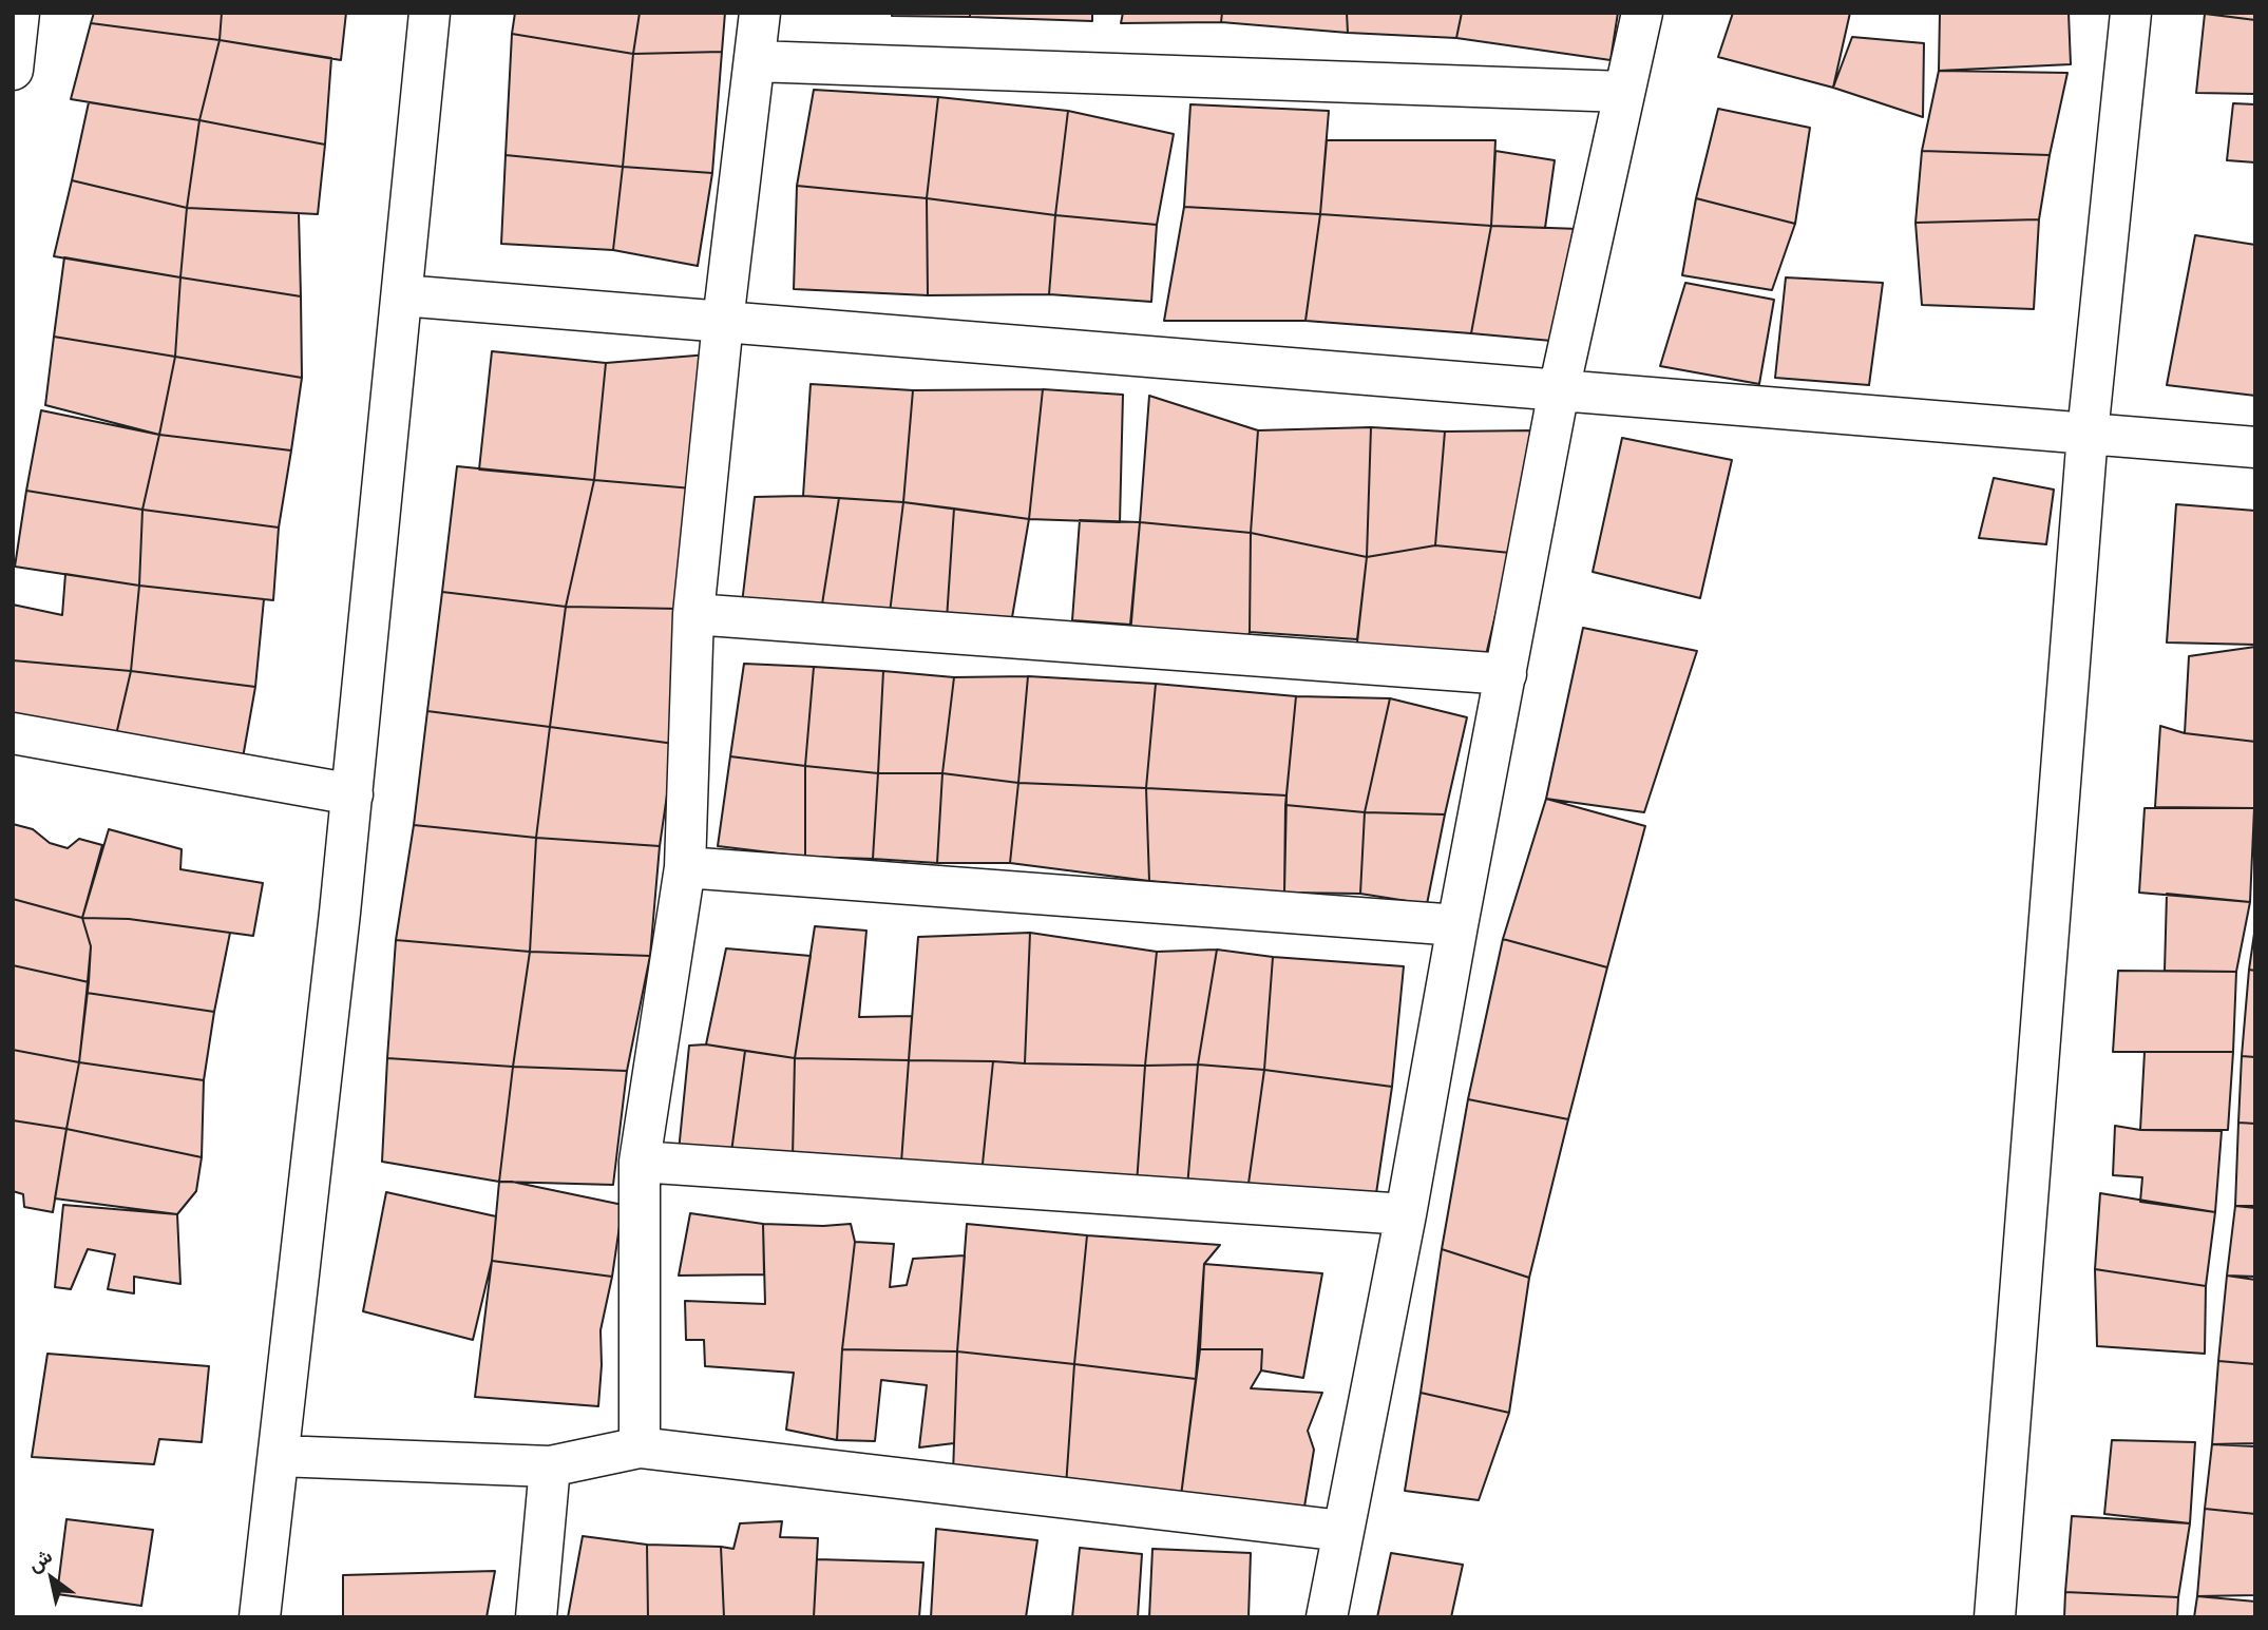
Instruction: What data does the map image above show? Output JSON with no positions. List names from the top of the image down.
{
  "north": "top left"
}
